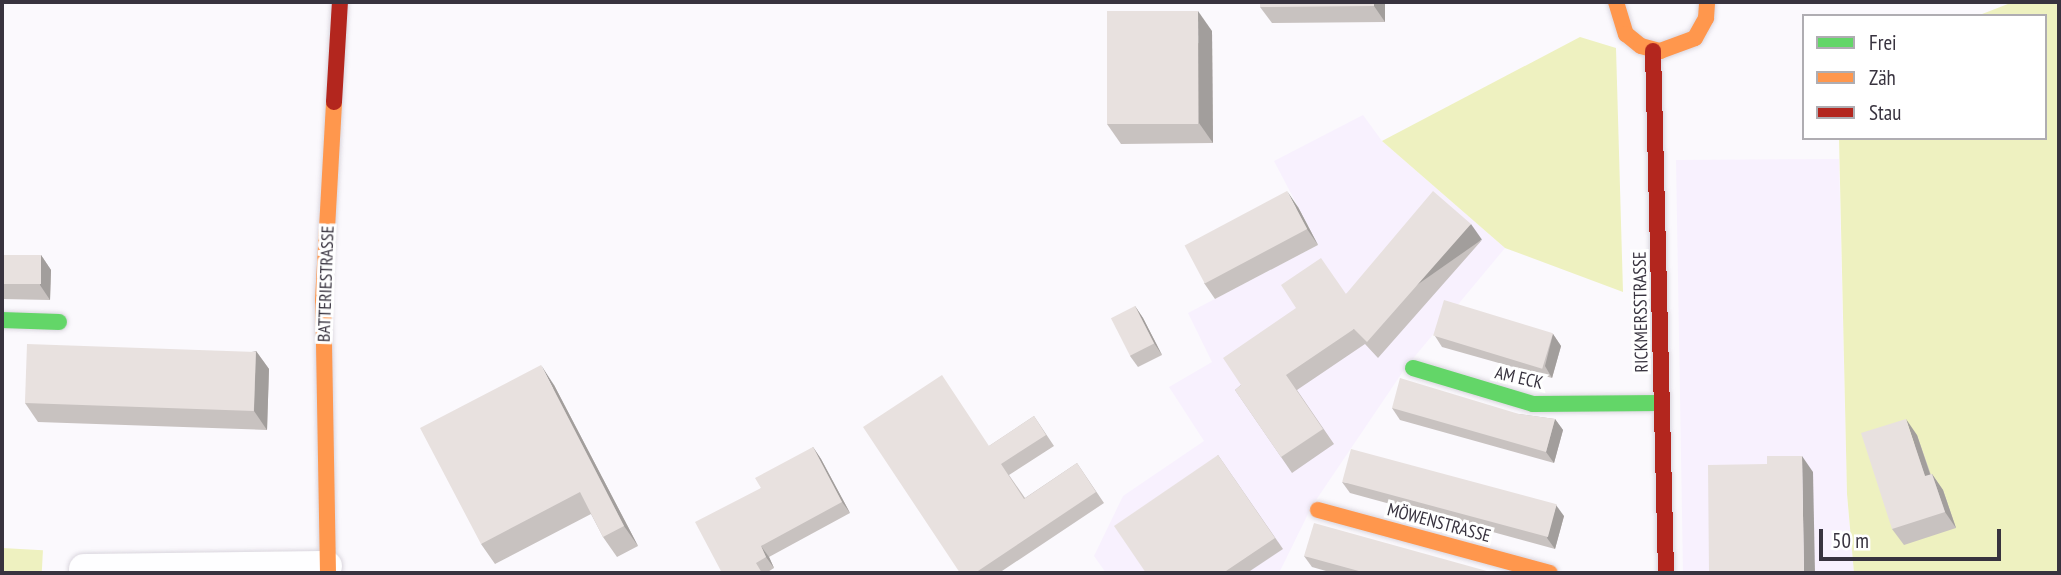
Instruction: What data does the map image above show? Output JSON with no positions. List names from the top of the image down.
{
  "streets": {
    "street": [
      "BATTERIESTRASSE",
      "RICKMERSSTRASSE",
      "AM ECK",
      "MÖWENSTRASSE"
    ]
  },
  "crossings": [
    ["RICKMERSSTRASSE", "AM ECK"]
  ],
  "legend": ["Frei", "Zäh", "Stau"],
  "scale_bar": "50 m"
}
